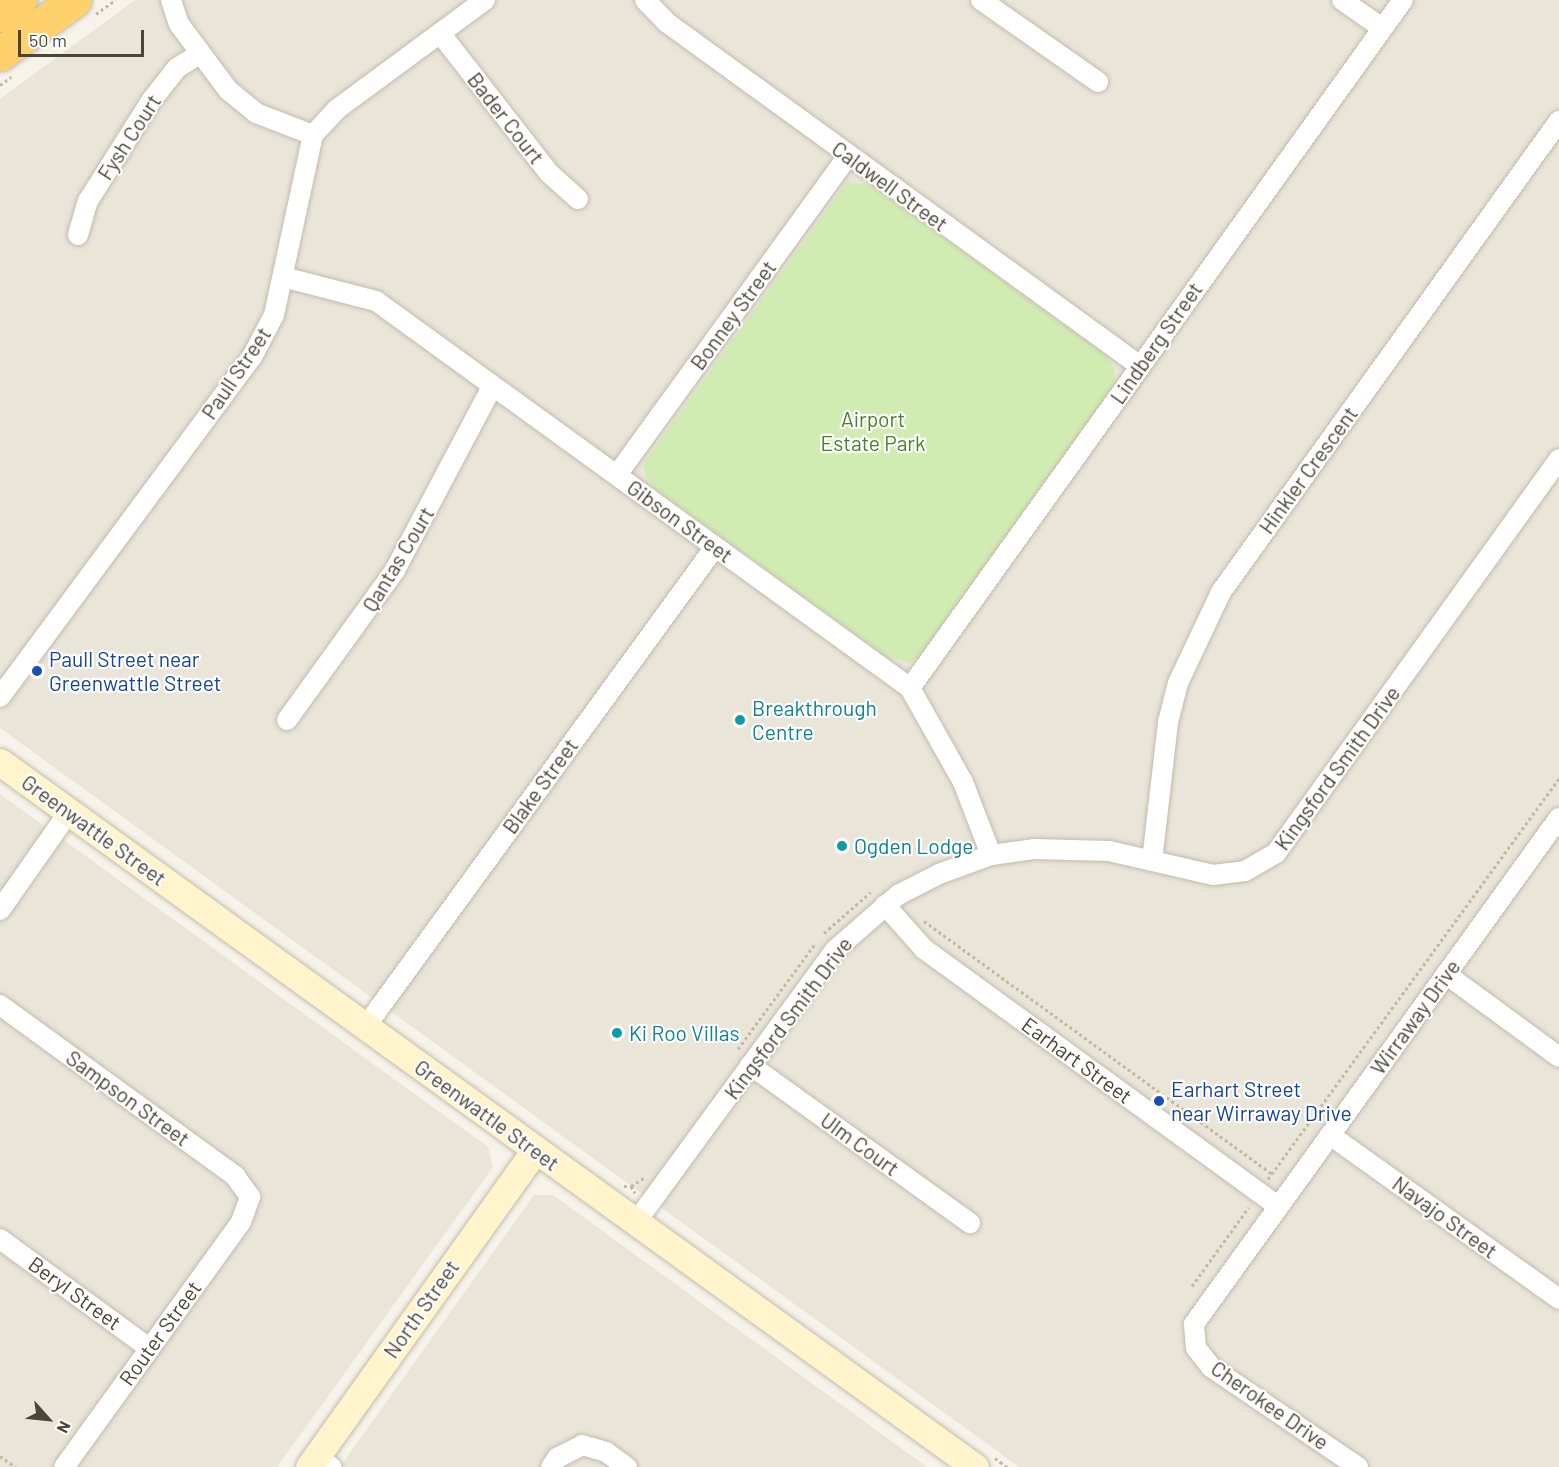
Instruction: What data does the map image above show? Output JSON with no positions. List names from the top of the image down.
{
  "streets": {
    "main road": ["Greenwattle Street", "North Street"],
    "street": [
      "Bader Court",
      "Fysh Court",
      "Caldwell Street",
      "Bonney Street",
      "Lindberg Street",
      "Paull Street",
      "Hinkler Crescent",
      "Gibson Street",
      "Qantas Court",
      "Kingsford Smith Drive",
      "Blake Street",
      "Wirraway Drive",
      "Earhart Street",
      "Sampson Street",
      "Ulm Court",
      "Navajo Street",
      "Beryl Street",
      "Router Street",
      "Cherokee Drive"
    ]
  },
  "crossings": [
    ["Caldwell Street", "Bonney Street"],
    ["Caldwell Street", "Lindberg Street"],
    ["Bonney Street", "Gibson Street"],
    ["Lindberg Street", "Gibson Street"],
    ["Paull Street", "Gibson Street"],
    ["Hinkler Crescent", "Kingsford Smith Drive"],
    ["Gibson Street", "Qantas Court"],
    ["Gibson Street", "Kingsford Smith Drive"],
    ["Gibson Street", "Blake Street"],
    ["Kingsford Smith Drive", "Greenwattle Street"],
    ["Kingsford Smith Drive", "Earhart Street"],
    ["Kingsford Smith Drive", "Ulm Court"],
    ["Blake Street", "Greenwattle Street"],
    ["Greenwattle Street", "North Street"],
    ["Wirraway Drive", "Earhart Street"],
    ["Wirraway Drive", "Navajo Street"],
    ["Wirraway Drive", "Cherokee Drive"],
    ["Sampson Street", "Router Street"],
    ["Beryl Street", "Router Street"]
  ],
  "parks": ["Airport Estate Park"],
  "places": [
    "Paull Street near Greenwattle Street",
    "Breakthrough Centre",
    "Ogden Lodge",
    "Ki Roo Villas",
    "Earhart Street near Wirraway Drive"
  ],
  "scale_bar": "50 m",
  "north": "bottom right"
}
